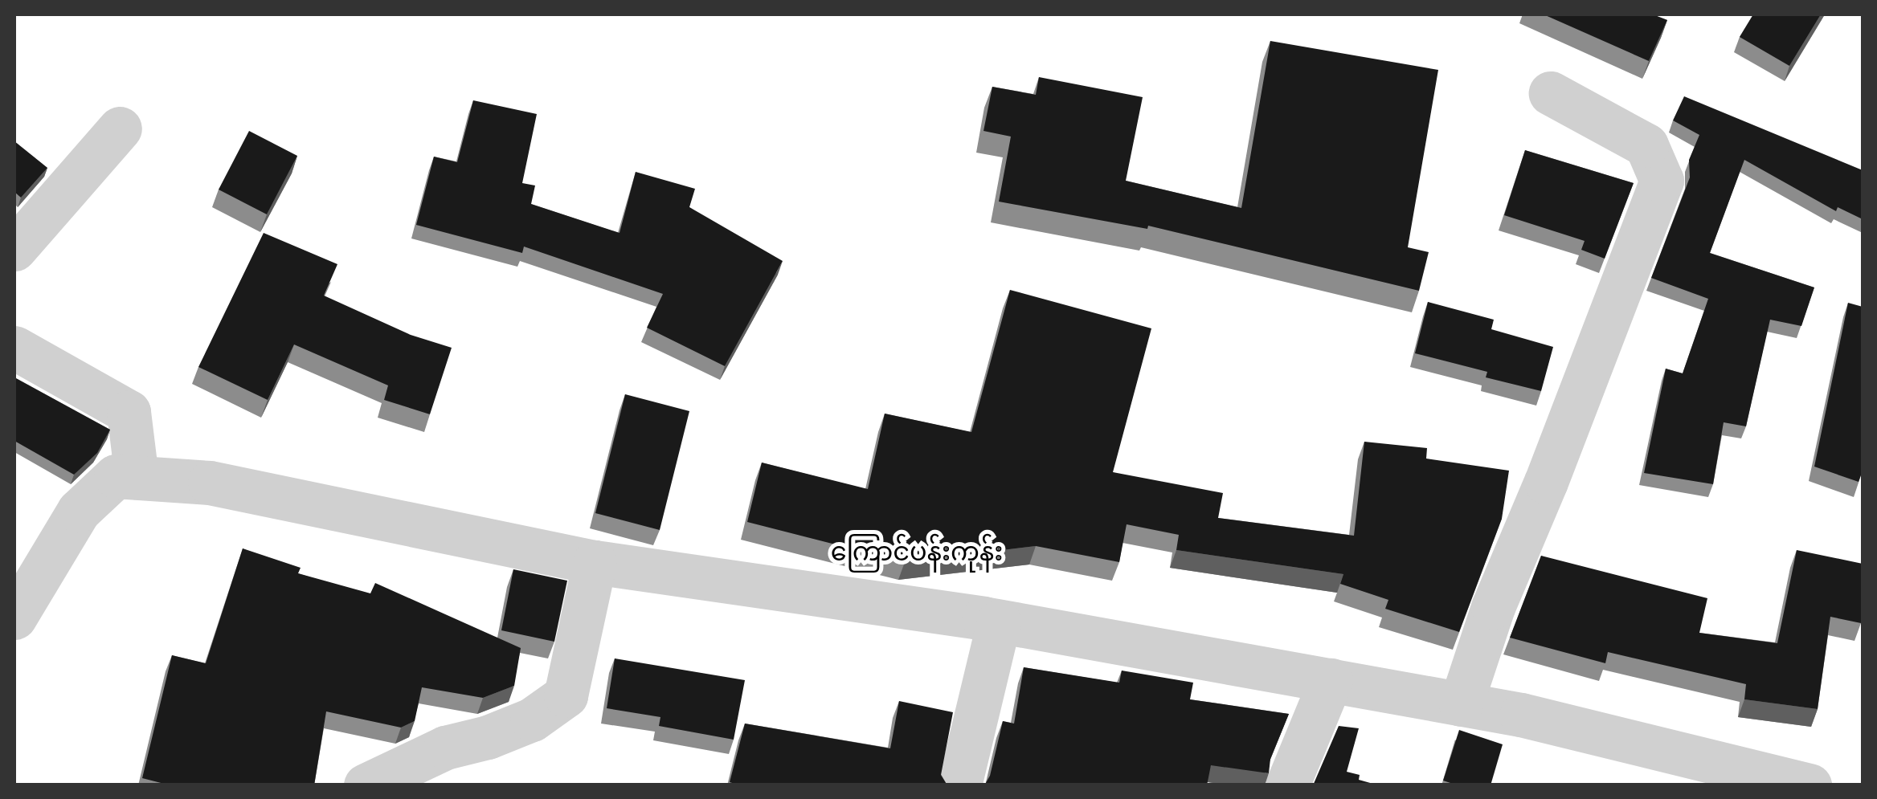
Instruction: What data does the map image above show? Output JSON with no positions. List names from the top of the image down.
{
  "districts": ["ကြောင်ပန်းကုန်း"]
}
